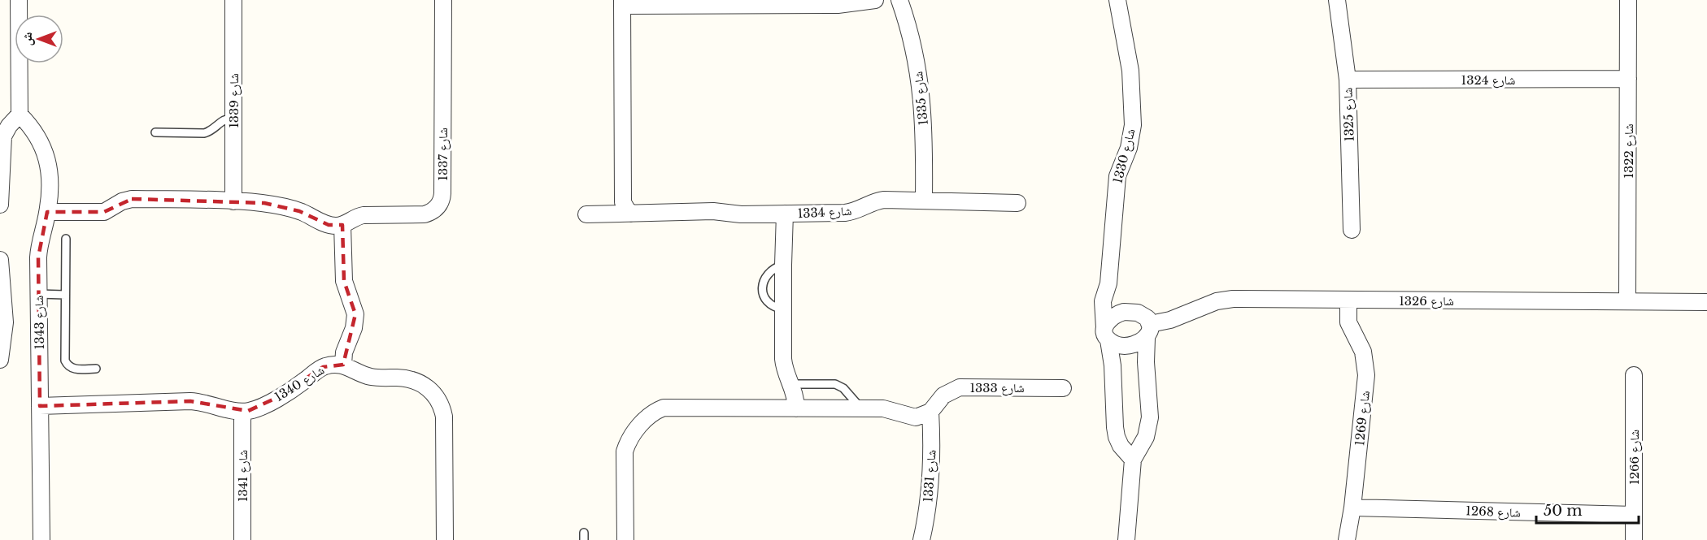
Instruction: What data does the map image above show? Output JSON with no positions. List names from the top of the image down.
{
  "streets": {
    "street": [
      "شارع 1324",
      "شارع 1335",
      "شارع 1339",
      "شارع 1325",
      "شارع 1322",
      "شارع 1337",
      "شارع 1330",
      "شارع 1334",
      "شارع 1326",
      "شارع 1343",
      "شارع 1340",
      "شارع 1333",
      "شارع 1269",
      "شارع 1266",
      "شارع 1341",
      "شارع 1331",
      "شارع 1268"
    ]
  },
  "crossings": [
    ["شارع 1324", "شارع 1325"],
    ["شارع 1324", "شارع 1322"],
    ["شارع 1335", "شارع 1334"],
    ["شارع 1322", "شارع 1326"],
    ["شارع 1330", "شارع 1326"],
    ["شارع 1326", "شارع 1269"],
    ["شارع 1340", "شارع 1341"],
    ["شارع 1333", "شارع 1331"],
    ["شارع 1269", "شارع 1268"],
    ["شارع 1266", "شارع 1268"]
  ],
  "scale_bar": "50 m",
  "north": "left"
}
